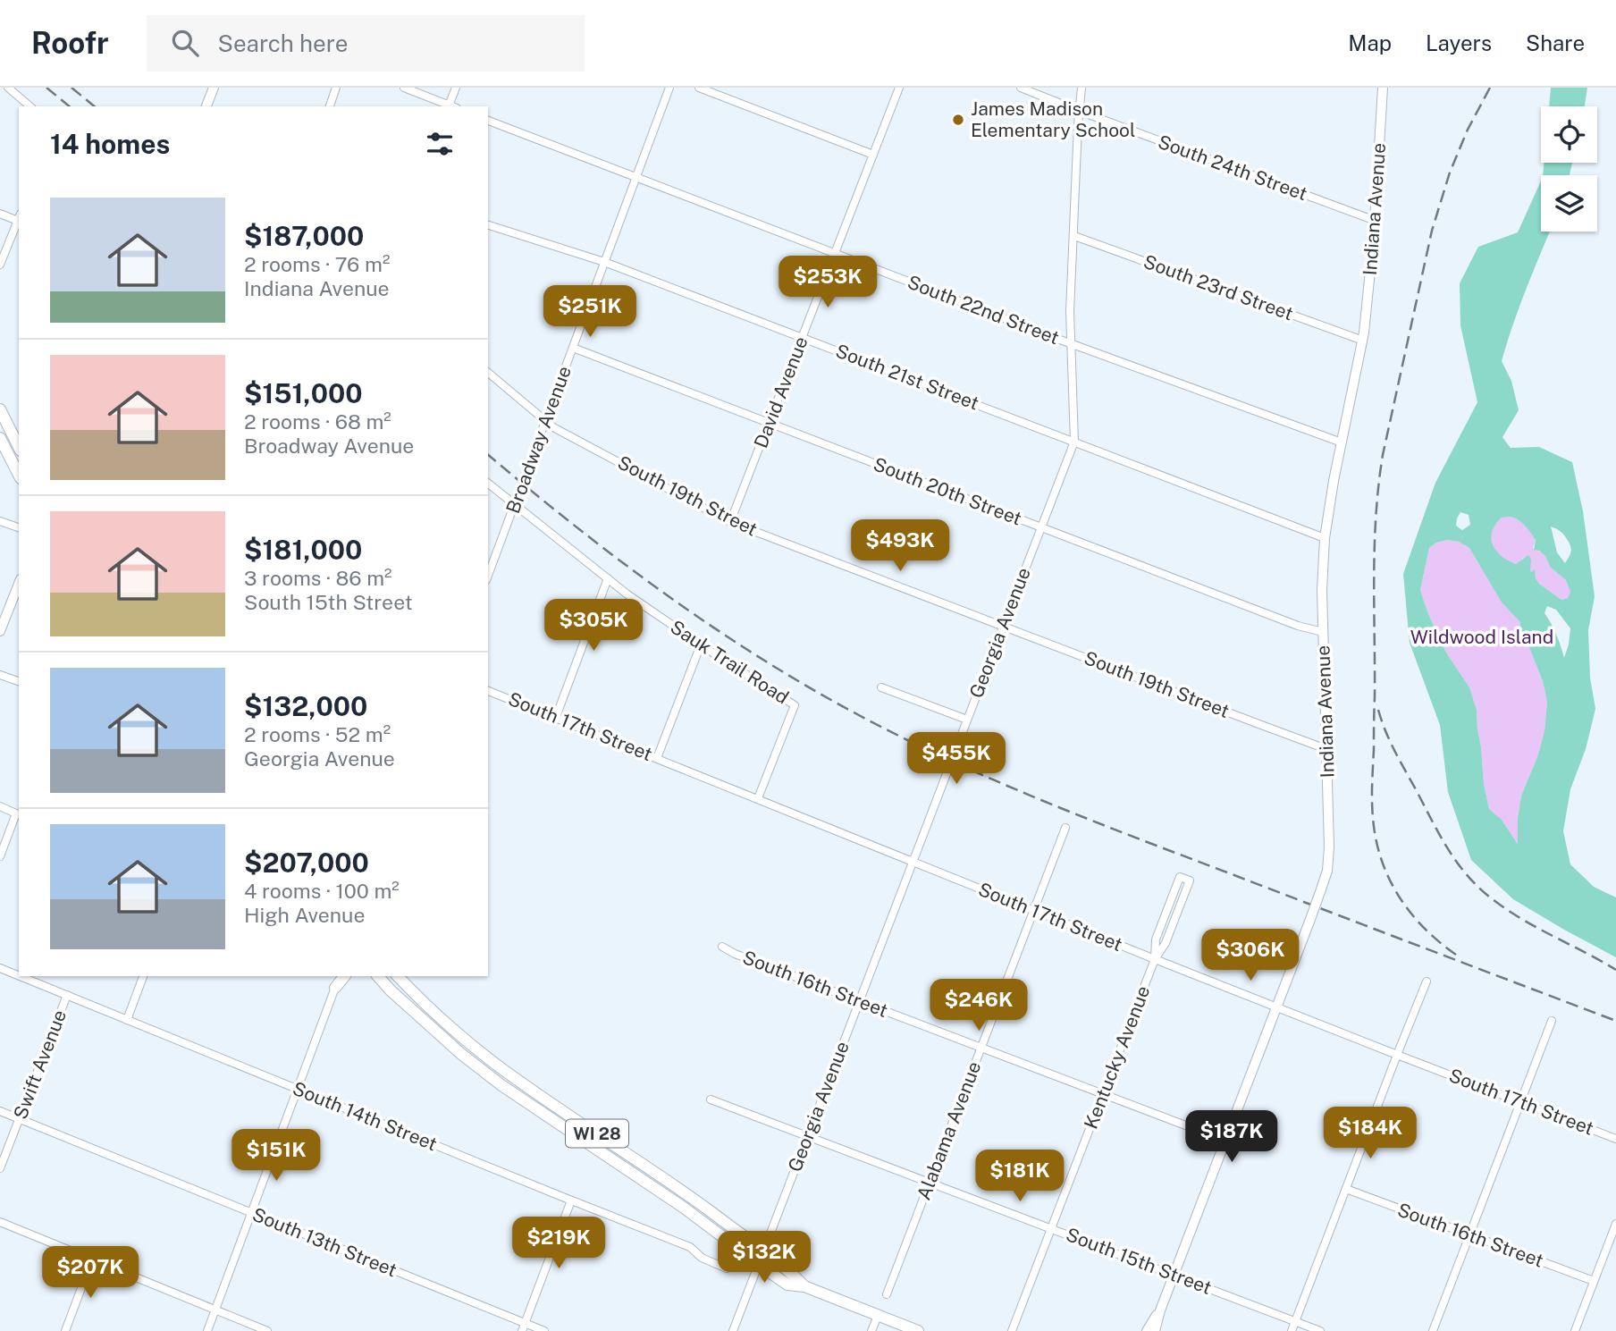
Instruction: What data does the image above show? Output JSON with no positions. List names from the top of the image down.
{
  "streets": {
    "main road": ["Indiana Avenue", "WI 28"],
    "street": [
      "South 24th Street",
      "South 23rd Street",
      "South 22nd Street",
      "South 21st Street",
      "David Avenue",
      "Broadway Avenue",
      "South 20th Street",
      "South 19th Street",
      "Georgia Avenue",
      "Sauk Trail Road",
      "South 17th Street",
      "South 16th Street",
      "Kentucky Avenue",
      "Swift Avenue",
      "South 14th Street",
      "Alabama Avenue",
      "South 13th Street",
      "South 15th Street"
    ]
  },
  "crossings": [
    ["South 24th Street", "Indiana Avenue"],
    ["South 24th Street", "Georgia Avenue"],
    ["Indiana Avenue", "South 23rd Street"],
    ["Indiana Avenue", "South 22nd Street"],
    ["Indiana Avenue", "South 21st Street"],
    ["Indiana Avenue", "South 20th Street"],
    ["Indiana Avenue", "South 19th Street"],
    ["Indiana Avenue", "South 17th Street"],
    ["Indiana Avenue", "South 16th Street"],
    ["Indiana Avenue", "South 15th Street"],
    ["South 23rd Street", "Georgia Avenue"],
    ["South 22nd Street", "David Avenue"],
    ["South 22nd Street", "Broadway Avenue"],
    ["South 22nd Street", "Georgia Avenue"],
    ["South 21st Street", "David Avenue"],
    ["South 21st Street", "Broadway Avenue"],
    ["South 21st Street", "Georgia Avenue"],
    ["David Avenue", "South 20th Street"],
    ["David Avenue", "South 19th Street"],
    ["Broadway Avenue", "South 20th Street"],
    ["Broadway Avenue", "South 19th Street"],
    ["Broadway Avenue", "Sauk Trail Road"],
    ["South 20th Street", "Georgia Avenue"],
    ["South 19th Street", "Georgia Avenue"],
    ["Georgia Avenue", "South 17th Street"],
    ["Georgia Avenue", "South 16th Street"],
    ["Georgia Avenue", "WI 28"],
    ["Georgia Avenue", "South 15th Street"],
    ["Sauk Trail Road", "South 17th Street"],
    ["South 17th Street", "Kentucky Avenue"],
    ["South 17th Street", "Alabama Avenue"],
    ["South 16th Street", "Kentucky Avenue"],
    ["South 16th Street", "Alabama Avenue"],
    ["Kentucky Avenue", "South 15th Street"],
    ["Swift Avenue", "South 14th Street"],
    ["Swift Avenue", "South 13th Street"],
    ["Alabama Avenue", "South 15th Street"]
  ],
  "parks": ["Wildwood Island"],
  "places": ["James Madison Elementary School"],
  "page": {
    "header": "Roofr",
    "search": "Search here",
    "nav": ["Map", "Layers", "Share"],
    "heading": "14 homes",
    "list": [
      {
        "name": "$187,000",
        "note": "2 rooms · 76 m² · Indiana Avenue"
      },
      {
        "name": "$151,000",
        "note": "2 rooms · 68 m² · Broadway Avenue"
      },
      {
        "name": "$181,000",
        "note": "3 rooms · 86 m² · South 15th Street"
      },
      {
        "name": "$132,000",
        "note": "2 rooms · 52 m² · Georgia Avenue"
      },
      {
        "name": "$207,000",
        "note": "4 rooms · 100 m² · High Avenue"
      }
    ],
    "price": [
      "$253K",
      "$251K",
      "$493K",
      "$305K",
      "$455K",
      "$306K",
      "$246K",
      "$184K",
      "$187K",
      "$151K",
      "$181K",
      "$219K",
      "$132K",
      "$207K"
    ]
  }
}
